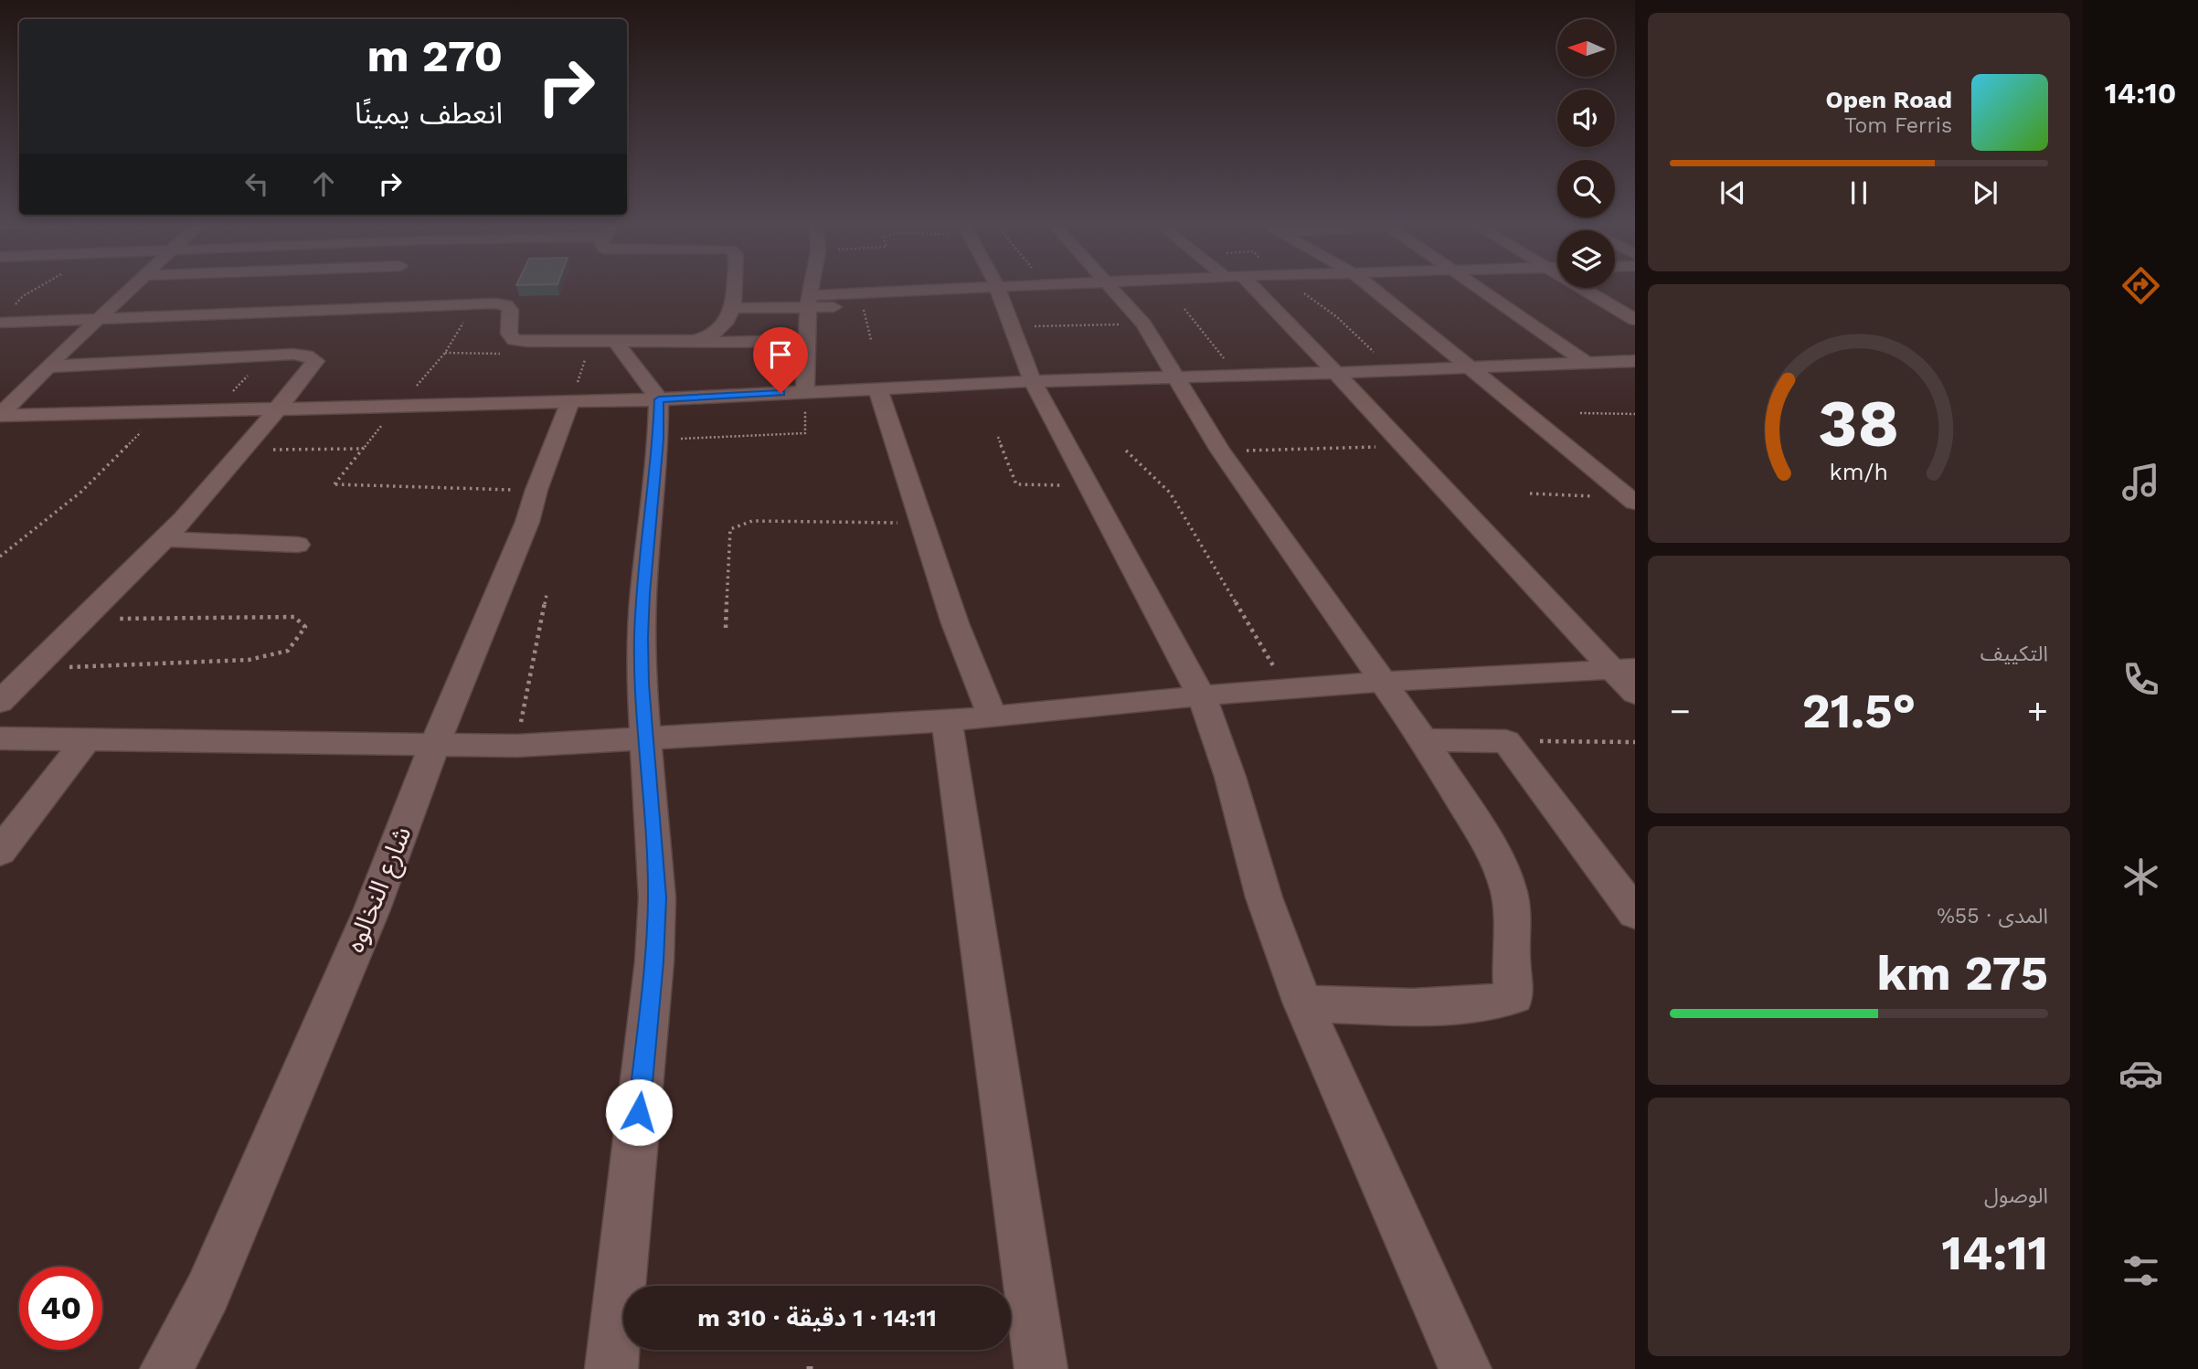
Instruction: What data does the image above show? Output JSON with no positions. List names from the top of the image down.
{
  "streets": {
    "street": ["شارع النخالوه"]
  },
  "north": "left",
  "page": {
    "tabs": "14:10",
    "turn": ["270 m", "انعطف يمينًا"],
    "song": ["Open Road", "Tom Ferris"],
    "tile": [
      "التكييف",
      ["المدى · 55%", "275 km"],
      ["الوصول", "14:11"]
    ],
    "heat": ["−", "21.5°", "+"],
    "limit": "40",
    "trip": "14:11 · 1 دقيقة · 310 m",
    "gauge": ["38", "km/h"]
  }
}
